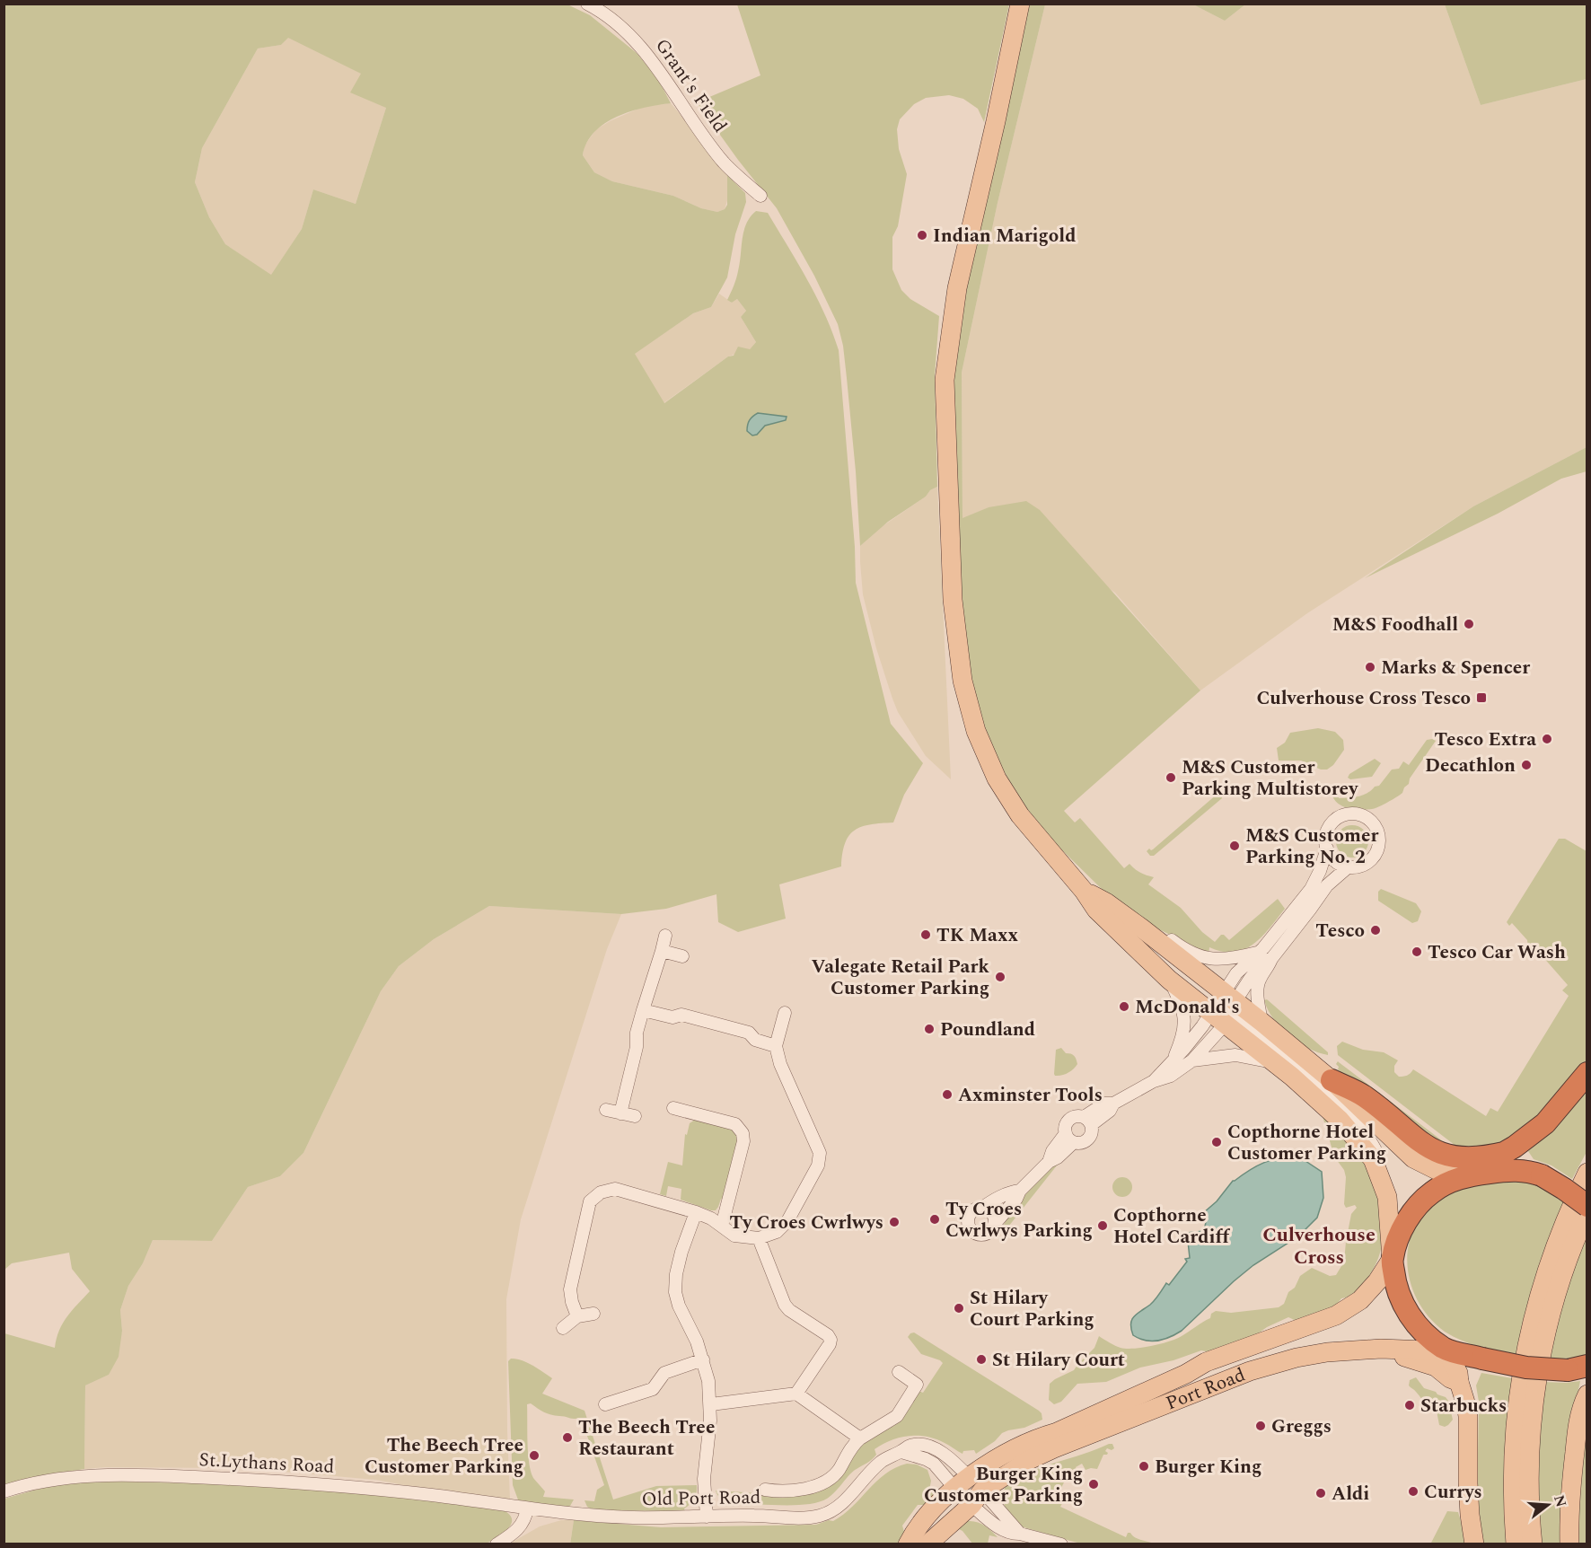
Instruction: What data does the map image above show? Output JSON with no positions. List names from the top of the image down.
{
  "streets": {
    "main road": ["Port Road"],
    "street": ["Grant's Field", "St.Lythans Road", "Old Port Road"]
  },
  "crossings": [
    ["Port Road", "Old Port Road"],
    ["St.Lythans Road", "Old Port Road"]
  ],
  "districts": ["Culverhouse Cross"],
  "places": {
    "other": [
      "Indian Marigold",
      "M&S Foodhall",
      "Marks & Spencer",
      "Tesco Extra",
      "Decathlon",
      "M&S Customer Parking Multistorey",
      "M&S Customer Parking No. 2",
      "Tesco",
      "TK Maxx",
      "Tesco Car Wash",
      "Valegate Retail Park Customer Parking",
      "McDonald's",
      "Poundland",
      "Axminster Tools",
      "Copthorne Hotel Customer Parking",
      "Ty Croes Cwrlwys Parking",
      "Ty Croes Cwrlwys",
      "Copthorne Hotel Cardiff",
      "St Hilary Court Parking",
      "St Hilary Court",
      "Starbucks",
      "Greggs",
      "The Beech Tree Restaurant",
      "The Beech Tree Customer Parking",
      "Burger King",
      "Burger King Customer Parking",
      "Currys",
      "Aldi"
    ],
    "transit": ["Culverhouse Cross Tesco"]
  },
  "north": "right"
}
